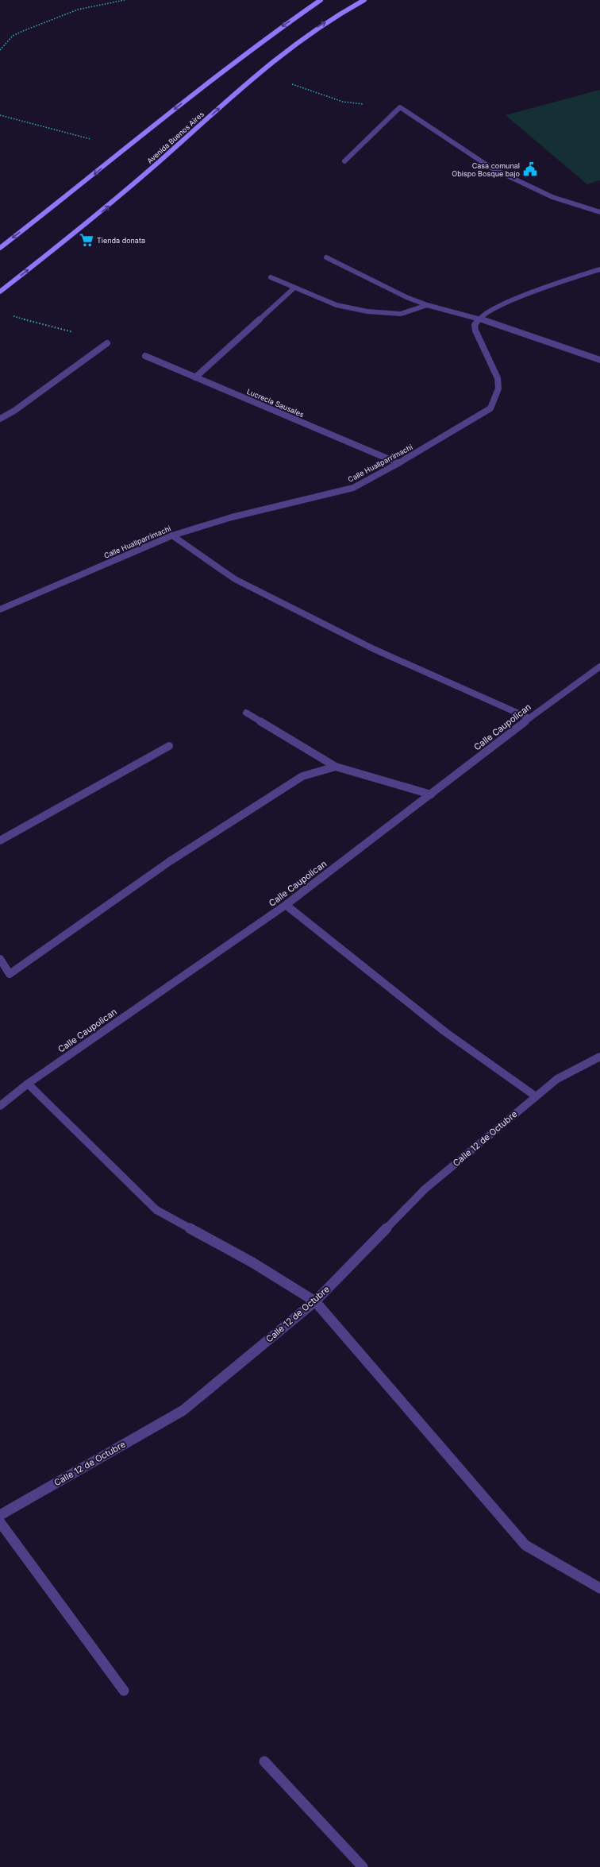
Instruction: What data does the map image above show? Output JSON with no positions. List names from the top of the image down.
{
  "streets": {
    "main road": ["Avenida Buenos Aires"],
    "street": [
      "Lucrecia Sausales",
      "Calle Huallparrimachi",
      "Calle Caupolican",
      "Calle 12 de Octubre"
    ]
  },
  "crossings": [
    ["Lucrecia Sausales", "Calle Huallparrimachi"]
  ],
  "places": {
    "public building": ["Casa comunal Obispo Bosque bajo"],
    "supermarket": ["Tienda donata"]
  }
}
